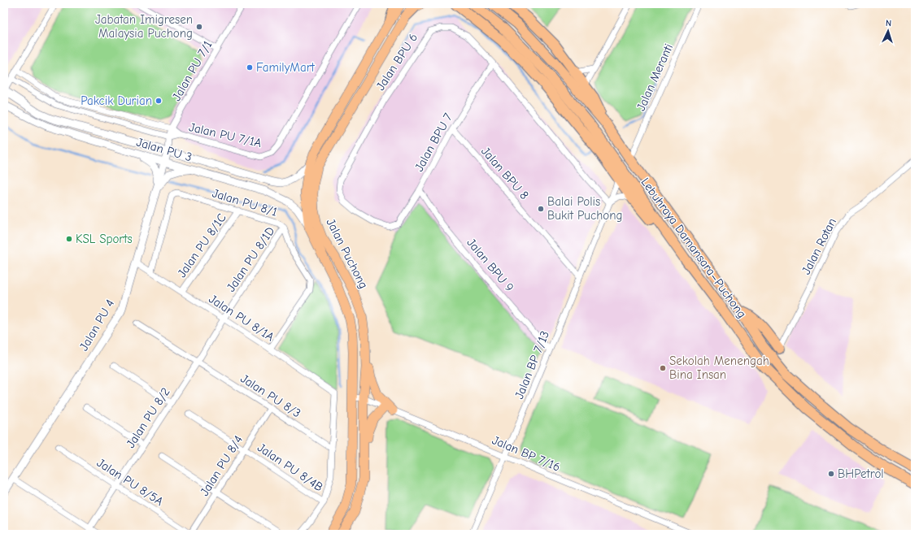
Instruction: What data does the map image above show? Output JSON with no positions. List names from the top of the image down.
{
  "streets": {
    "highway": ["Lebuhraya Damansara–Puchong"],
    "main road": ["Jalan Puchong"],
    "street": [
      "Jalan BPU 6",
      "Jalan PU 7/1",
      "Jalan Meranti",
      "Jalan PU 7/1A",
      "Jalan BPU 7",
      "Jalan PU 3",
      "Jalan BPU 8",
      "Jalan PU 8/1",
      "Jalan PU 8/1C",
      "Jalan Rotan",
      "Jalan PU 8/1D",
      "Jalan BPU 9",
      "Jalan PU 8/1A",
      "Jalan PU 4",
      "Jalan BP 7/13",
      "Jalan PU 8/3",
      "Jalan PU 8/2",
      "Jalan BP 7/16",
      "Jalan PU 8/4",
      "Jalan PU 8/4B",
      "Jalan PU 8/5A"
    ]
  },
  "crossings": [
    ["Jalan BPU 6", "Jalan BPU 7"],
    ["Jalan BPU 6", "Jalan BP 7/13"],
    ["Jalan PU 7/1", "Jalan PU 7/1A"],
    ["Jalan PU 7/1", "Jalan PU 3"],
    ["Jalan PU 7/1", "Jalan PU 4"],
    ["Jalan Meranti", "Lebuhraya Damansara–Puchong"],
    ["Jalan BPU 7", "Jalan BPU 8"],
    ["Jalan BPU 7", "Jalan BPU 9"],
    ["Jalan PU 3", "Jalan Puchong"],
    ["Jalan PU 3", "Jalan PU 4"],
    ["Jalan BPU 8", "Jalan BP 7/13"],
    ["Jalan PU 8/1", "Jalan PU 8/1C"],
    ["Jalan PU 8/1", "Jalan PU 8/1D"],
    ["Jalan PU 8/1", "Jalan PU 8/1A"],
    ["Jalan PU 8/1C", "Jalan PU 8/1A"],
    ["Jalan Puchong", "Jalan BP 7/16"],
    ["Jalan PU 8/1D", "Jalan PU 8/1A"],
    ["Jalan PU 8/1D", "Jalan PU 8/2"],
    ["Jalan BPU 9", "Jalan BP 7/13"],
    ["Jalan PU 8/1A", "Jalan PU 4"],
    ["Jalan PU 8/1A", "Jalan PU 8/3"],
    ["Jalan PU 8/1A", "Jalan PU 8/2"],
    ["Jalan BP 7/13", "Jalan BP 7/16"],
    ["Jalan PU 8/3", "Jalan PU 8/2"],
    ["Jalan PU 8/3", "Jalan PU 8/4"],
    ["Jalan PU 8/2", "Jalan PU 8/5A"],
    ["Jalan PU 8/4", "Jalan PU 8/4B"],
    ["Jalan PU 8/4", "Jalan PU 8/5A"]
  ],
  "places": [
    "Jabatan Imigresen Malaysia Puchong",
    "FamilyMart",
    "Pakcik Durian",
    "Balai Polis Bukit Puchong",
    "KSL Sports",
    "Sekolah Menengah Bina Insan",
    "BHPetrol"
  ],
  "north": "top"
}
